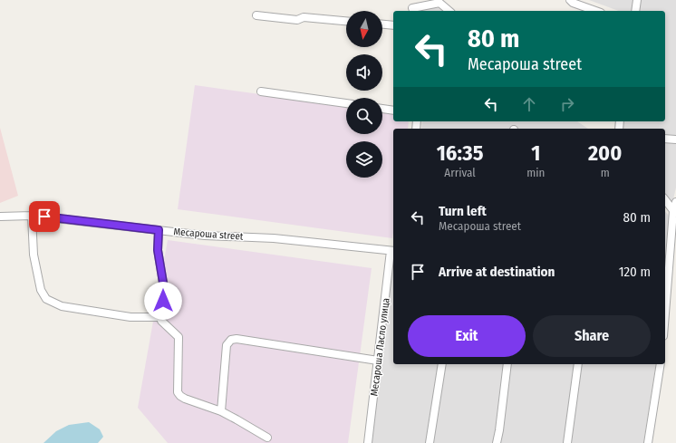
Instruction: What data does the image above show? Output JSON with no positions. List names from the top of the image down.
{
  "streets": {
    "street": ["Месароша street", "Месароша Ласло улица"]
  },
  "crossings": [
    ["Месароша street", "Месароша Ласло улица"]
  ],
  "north": "bottom",
  "page": {
    "turn": ["80 m", "Месароша street"],
    "eta": [
      "16:35",
      "Arrival",
      "1",
      "min",
      "200",
      "m"
    ],
    "list": [
      {
        "name": "Turn left",
        "note": "Месароша street",
        "value": "80 m"
      },
      {
        "name": "Arrive at destination",
        "value": "120 m"
      }
    ],
    "buttons": ["Exit", "Share"]
  }
}
